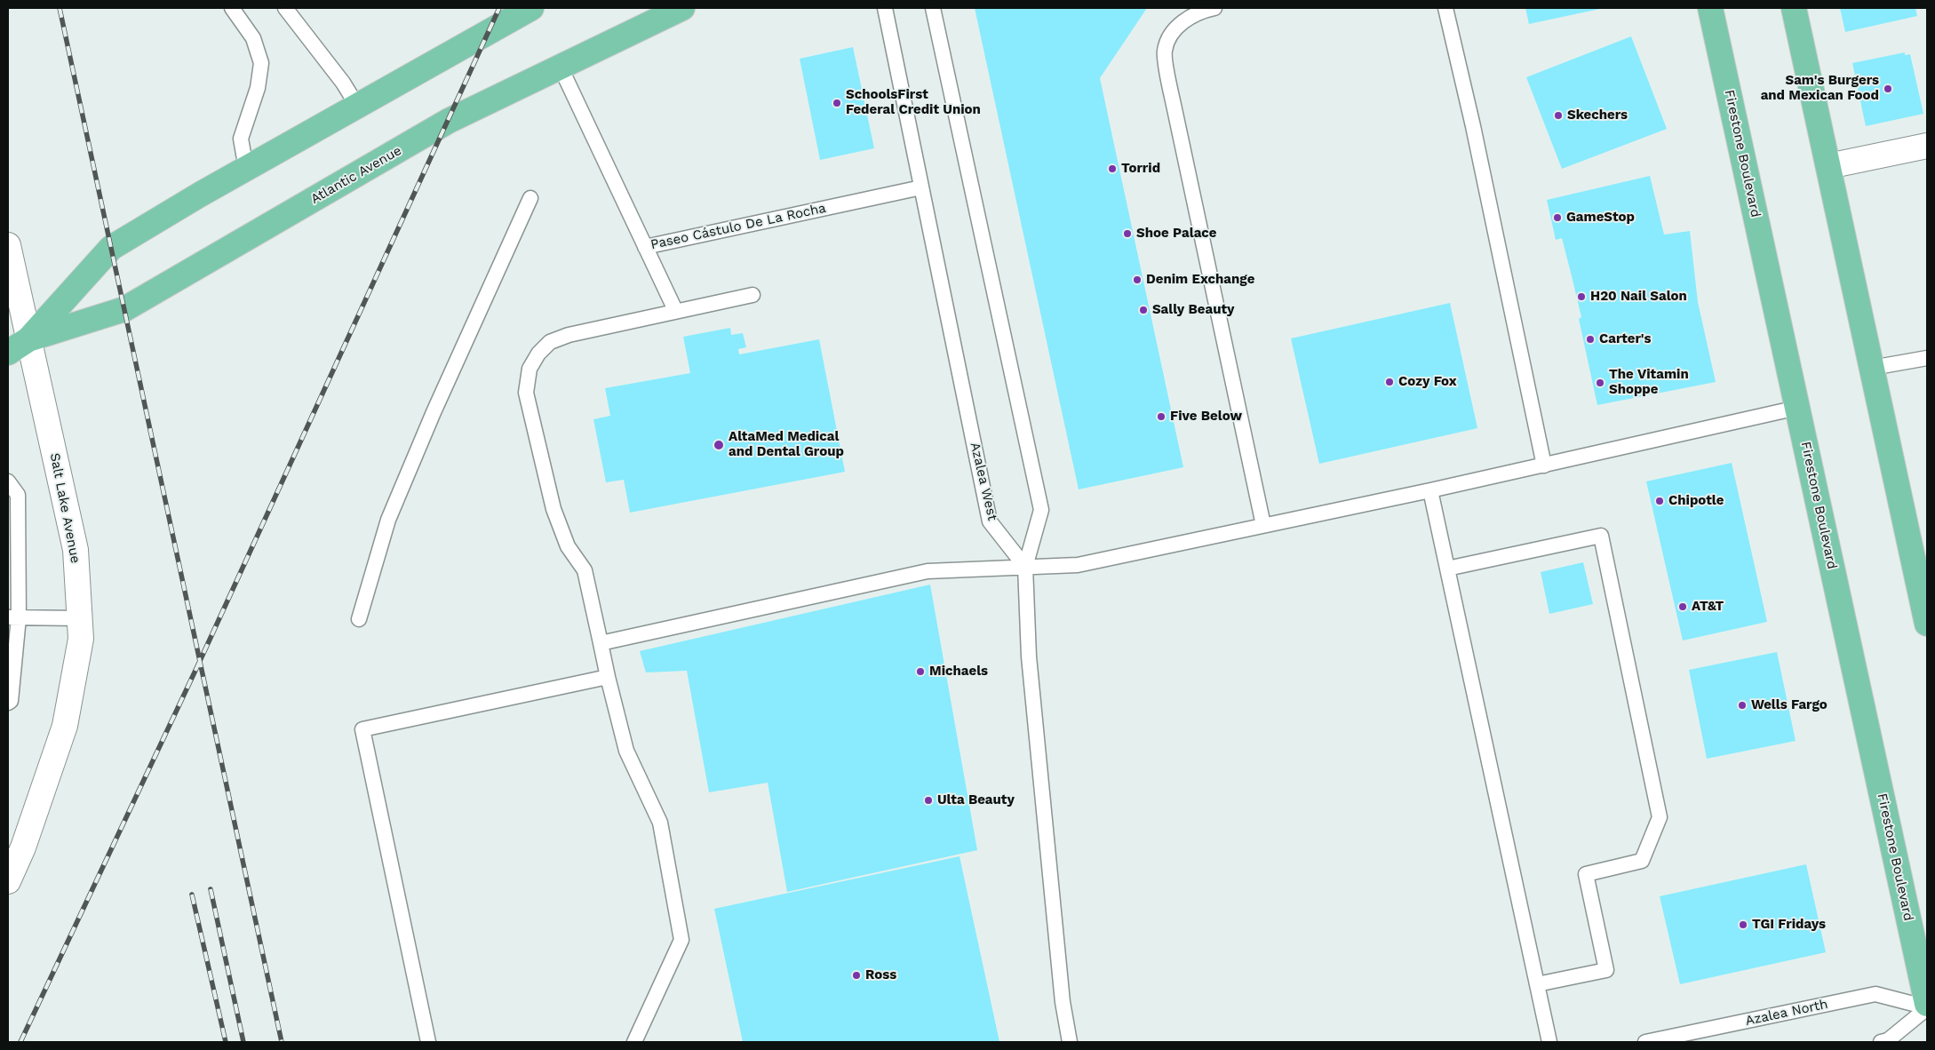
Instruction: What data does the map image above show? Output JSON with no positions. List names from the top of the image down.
{
  "streets": {
    "main road": ["Firestone Boulevard", "Atlantic Avenue"],
    "street": ["Salt Lake Avenue"],
    "lane": ["Paseo Cástulo De La Rocha", "Azalea West", "Azalea North"]
  },
  "crossings": [
    ["Atlantic Avenue", "Paseo Cástulo De La Rocha"],
    ["Atlantic Avenue", "Salt Lake Avenue"],
    ["Paseo Cástulo De La Rocha", "Azalea West"]
  ],
  "places": [
    "Sam's Burgers and Mexican Food",
    "SchoolsFirst Federal Credit Union",
    "Skechers",
    "Torrid",
    "GameStop",
    "Shoe Palace",
    "Denim Exchange",
    "H20 Nail Salon",
    "Sally Beauty",
    "Carter's",
    "Cozy Fox",
    "The Vitamin Shoppe",
    "Five Below",
    "AltaMed Medical and Dental Group",
    "Chipotle",
    "AT&T",
    "Michaels",
    "Wells Fargo",
    "Ulta Beauty",
    "TGI Fridays",
    "Ross"
  ]
}
